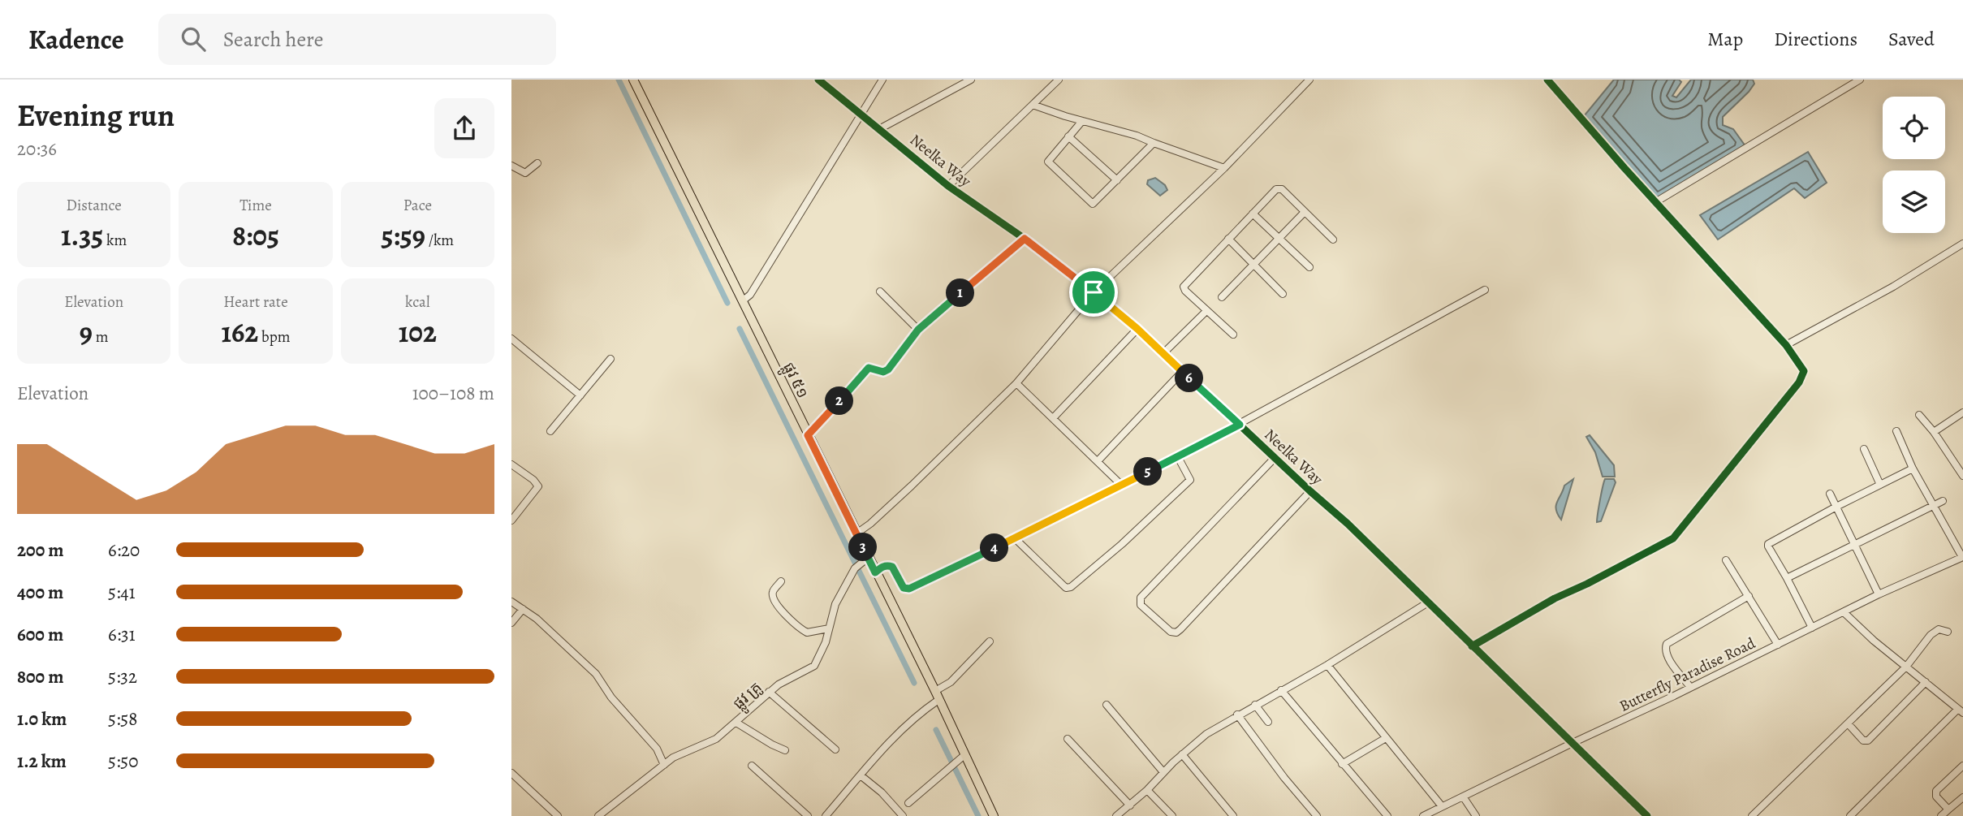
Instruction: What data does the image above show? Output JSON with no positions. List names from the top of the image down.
{
  "streets": {
    "main road": ["ផ្លូវ ៥១"],
    "street": ["Neelka Way", "Butterfly Paradise Road", "ផ្លូវ គ្រូ"]
  },
  "crossings": [
    ["Neelka Way", "Butterfly Paradise Road"],
    ["ផ្លូវ ៥១", "ផ្លូវ គ្រូ"]
  ],
  "page": {
    "header": "Kadence",
    "search": "Search here",
    "nav": ["Map", "Directions", "Saved"],
    "heading": ["Evening run", "20:36"],
    "stats": [
      ["Distance", "1.35 km"],
      ["Time", "8:05"],
      ["Pace", "5:59 /km"],
      ["Elevation", "9 m"],
      ["Heart rate", "162 bpm"],
      ["kcal", "102"]
    ],
    "pins": [
      "1",
      "6",
      "2",
      "5",
      "3",
      "4"
    ],
    "chart": ["Elevation", "100–108 m"],
    "list": [
      {
        "name": "200 m",
        "note": "6:20"
      },
      {
        "name": "400 m",
        "note": "5:41"
      },
      {
        "name": "600 m",
        "note": "6:31"
      },
      {
        "name": "800 m",
        "note": "5:32"
      },
      {
        "name": "1.0 km",
        "note": "5:58"
      },
      {
        "name": "1.2 km",
        "note": "5:50"
      }
    ]
  }
}
